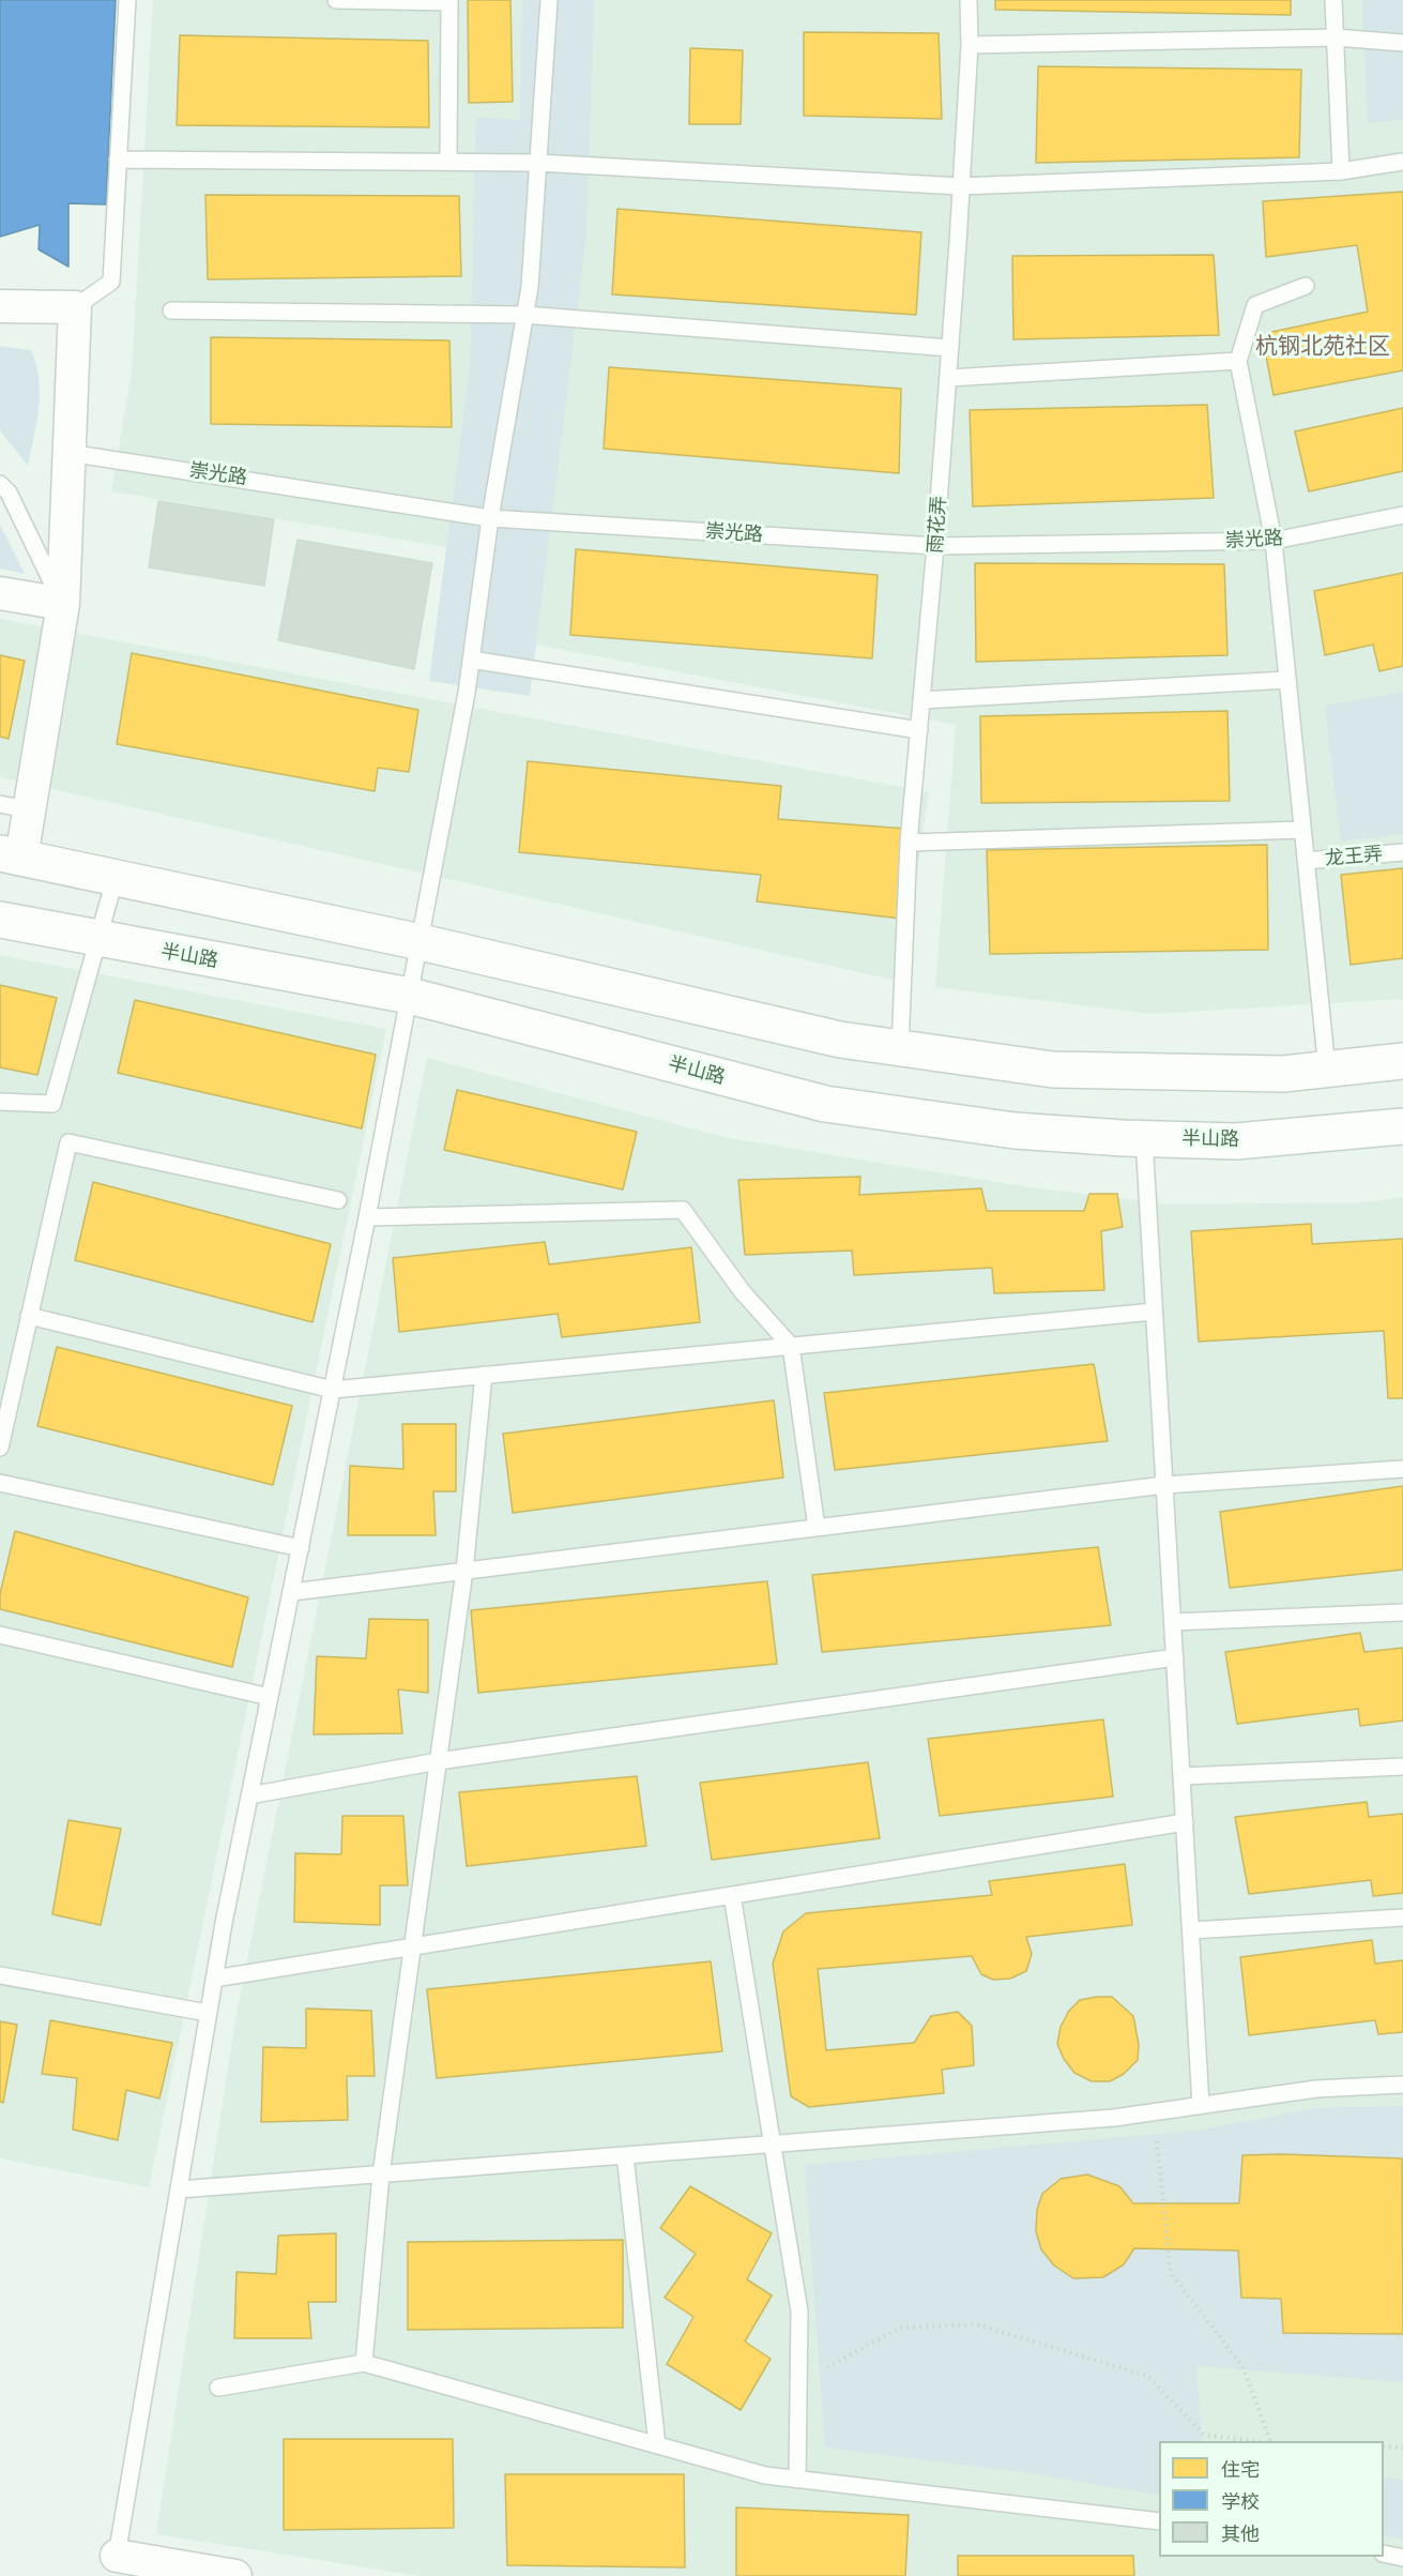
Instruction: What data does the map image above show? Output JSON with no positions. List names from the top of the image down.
{
  "streets": {
    "main road": ["半山路"],
    "lane": ["崇光路", "雨花弄", "龙王弄"]
  },
  "crossings": [
    ["崇光路", "雨花弄"]
  ],
  "districts": ["杭钢北苑社区"],
  "legend": ["住宅", "学校", "其他"]
}
